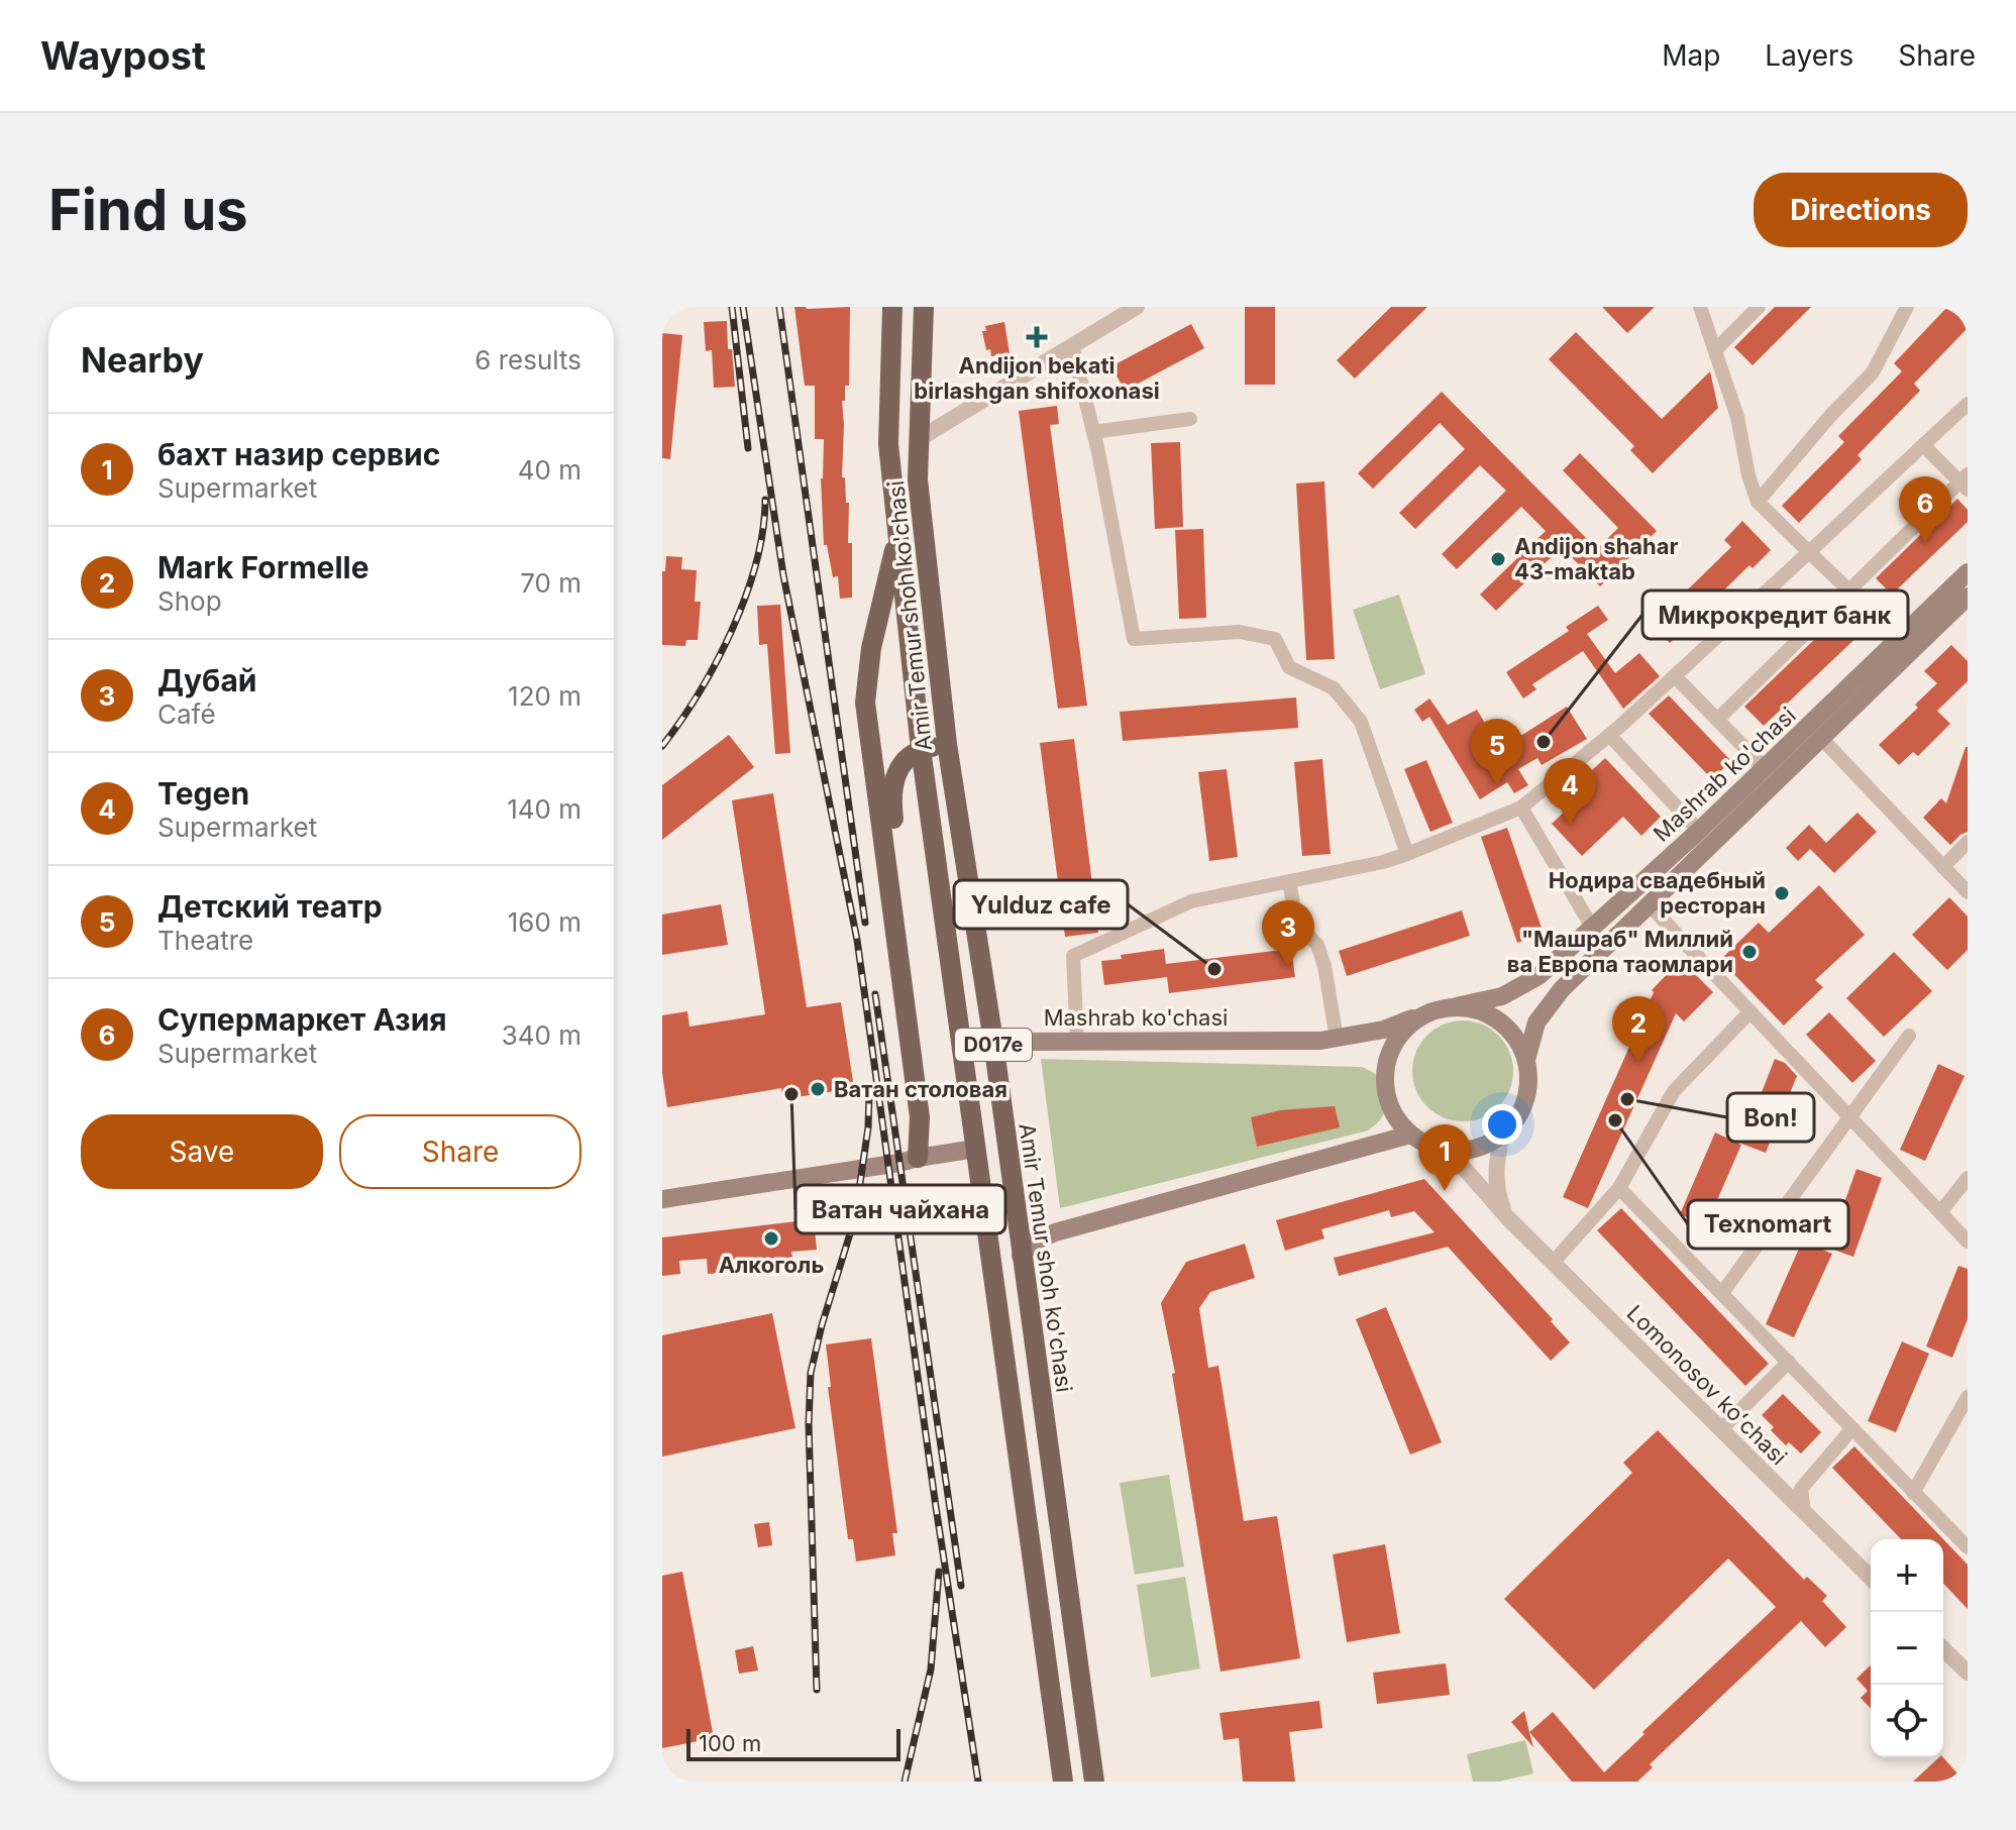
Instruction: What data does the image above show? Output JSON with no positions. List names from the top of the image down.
{
  "streets": {
    "main road": ["Amir Temur shoh ko'chasi", "Mashrab ko'chasi", "D017e"],
    "street": ["Lomonosov koʻchasi"]
  },
  "crossings": [
    ["Amir Temur shoh ko'chasi", "Mashrab ko'chasi"],
    ["Mashrab ko'chasi", "Lomonosov koʻchasi"]
  ],
  "places": {
    "health": ["Аndijon bekati birlashgan shifoxonasi"],
    "other": [
      "Andijon shahar 43-maktab",
      "Микрокредит банк",
      "Нодира свадебный ресторан",
      "\"Машраб\" Миллий ва Европа таомлари",
      "Yulduz cafe",
      "Ватан столовая",
      "Ватан чайхана",
      "Bon!",
      "Texnomart",
      "Алкоголь"
    ]
  },
  "scale_bar": "100 m",
  "page": {
    "header": "Waypost",
    "nav": ["Map", "Layers", "Share"],
    "buttons": [
      "Directions",
      ["Save", "Share"]
    ],
    "title": "Find us",
    "heading": ["Nearby", "6 results"],
    "list": [
      {
        "mark": "1",
        "name": "бахт назир сервис",
        "note": "Supermarket",
        "value": "40 m"
      },
      {
        "mark": "2",
        "name": "Mark Formelle",
        "note": "Shop",
        "value": "70 m"
      },
      {
        "mark": "3",
        "name": "Дубай",
        "note": "Café",
        "value": "120 m"
      },
      {
        "mark": "4",
        "name": "Tegen",
        "note": "Supermarket",
        "value": "140 m"
      },
      {
        "mark": "5",
        "name": "Детский театр",
        "note": "Theatre",
        "value": "160 m"
      },
      {
        "mark": "6",
        "name": "Супермаркет Азия",
        "note": "Supermarket",
        "value": "340 m"
      }
    ],
    "pins": [
      "6",
      "5",
      "4",
      "3",
      "2",
      "1"
    ],
    "map_buttons": ["+", "−"],
    "scale": "100 m"
  }
}
